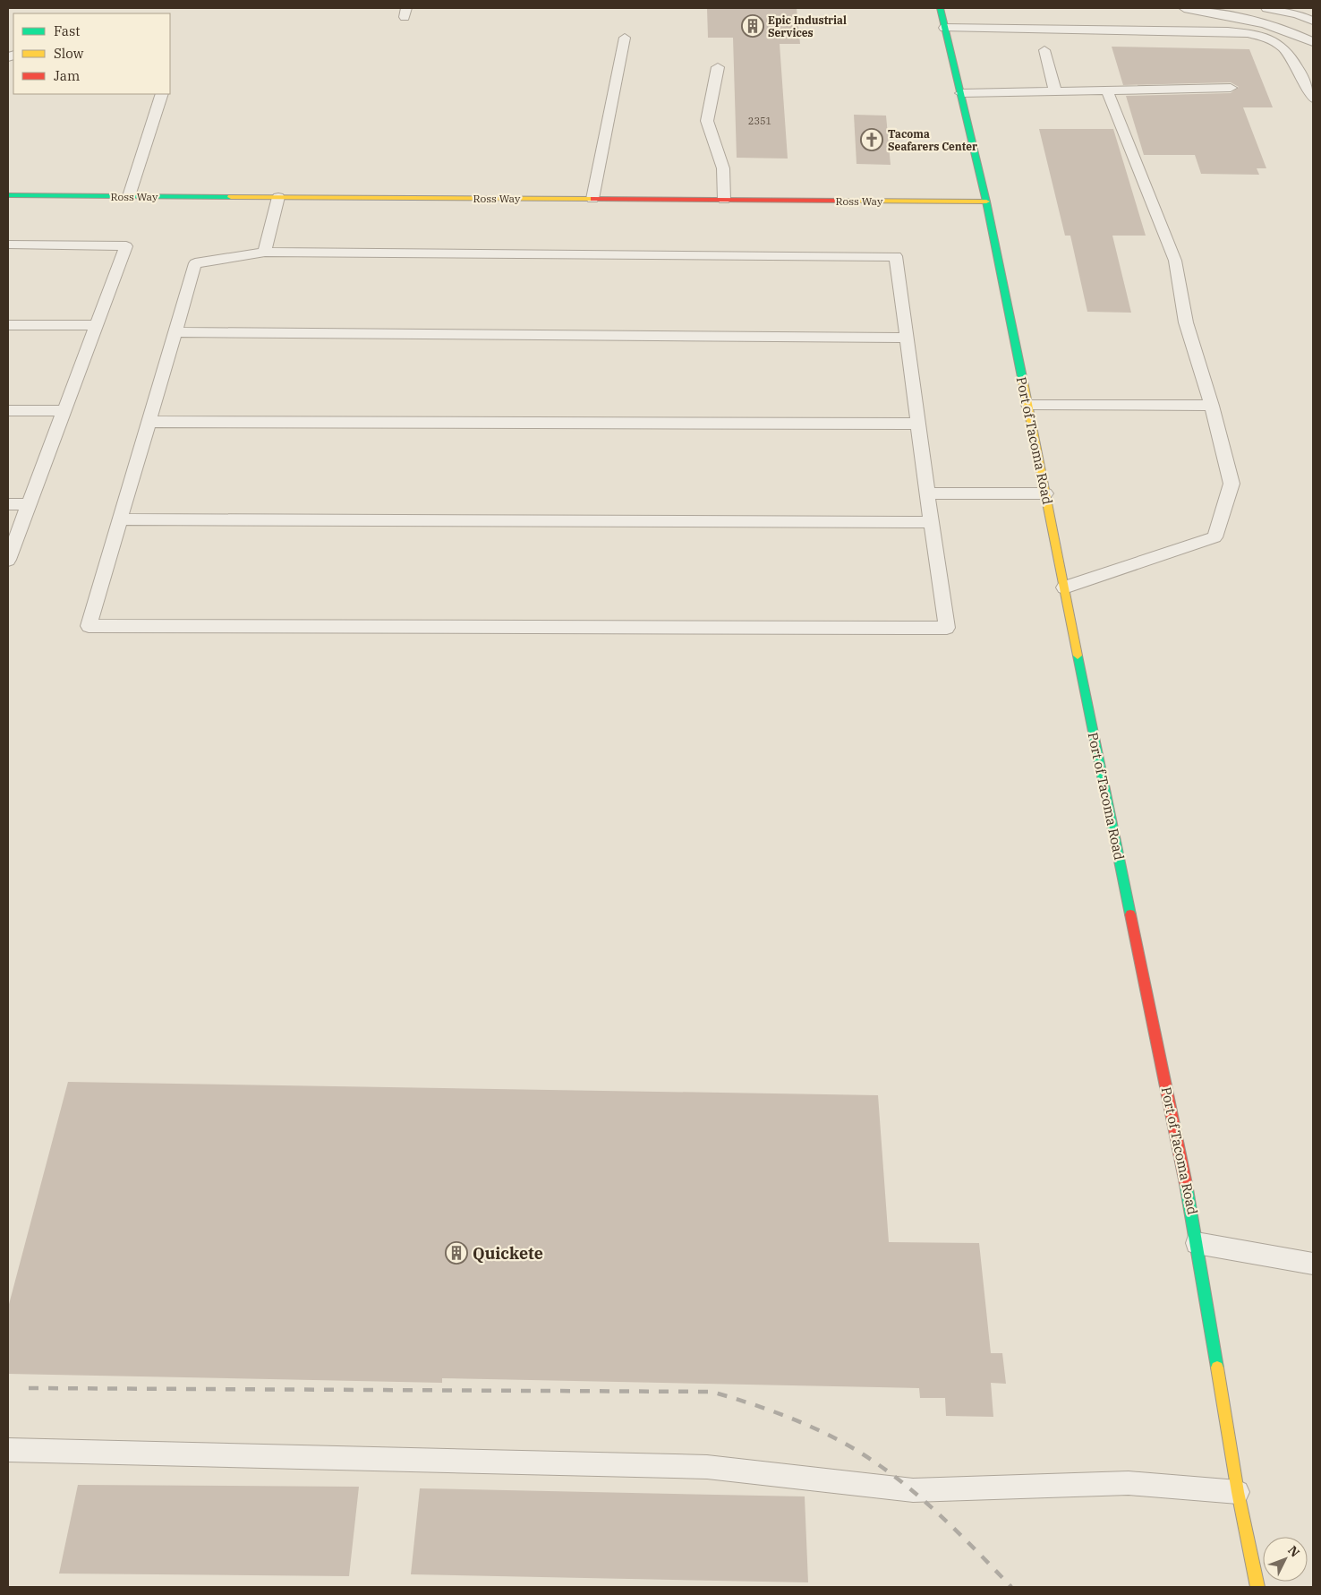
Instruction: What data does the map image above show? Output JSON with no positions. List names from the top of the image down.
{
  "streets": {
    "main road": ["Ross Way", "Port of Tacoma Road"]
  },
  "crossings": [
    ["Ross Way", "Port of Tacoma Road"]
  ],
  "places": {
    "building": ["Epic Industrial Services", "Quickete"],
    "church": ["Tacoma Seafarers Center"]
  },
  "house_numbers": ["2351"],
  "legend": ["Fast", "Slow", "Jam"],
  "north": "top right"
}
